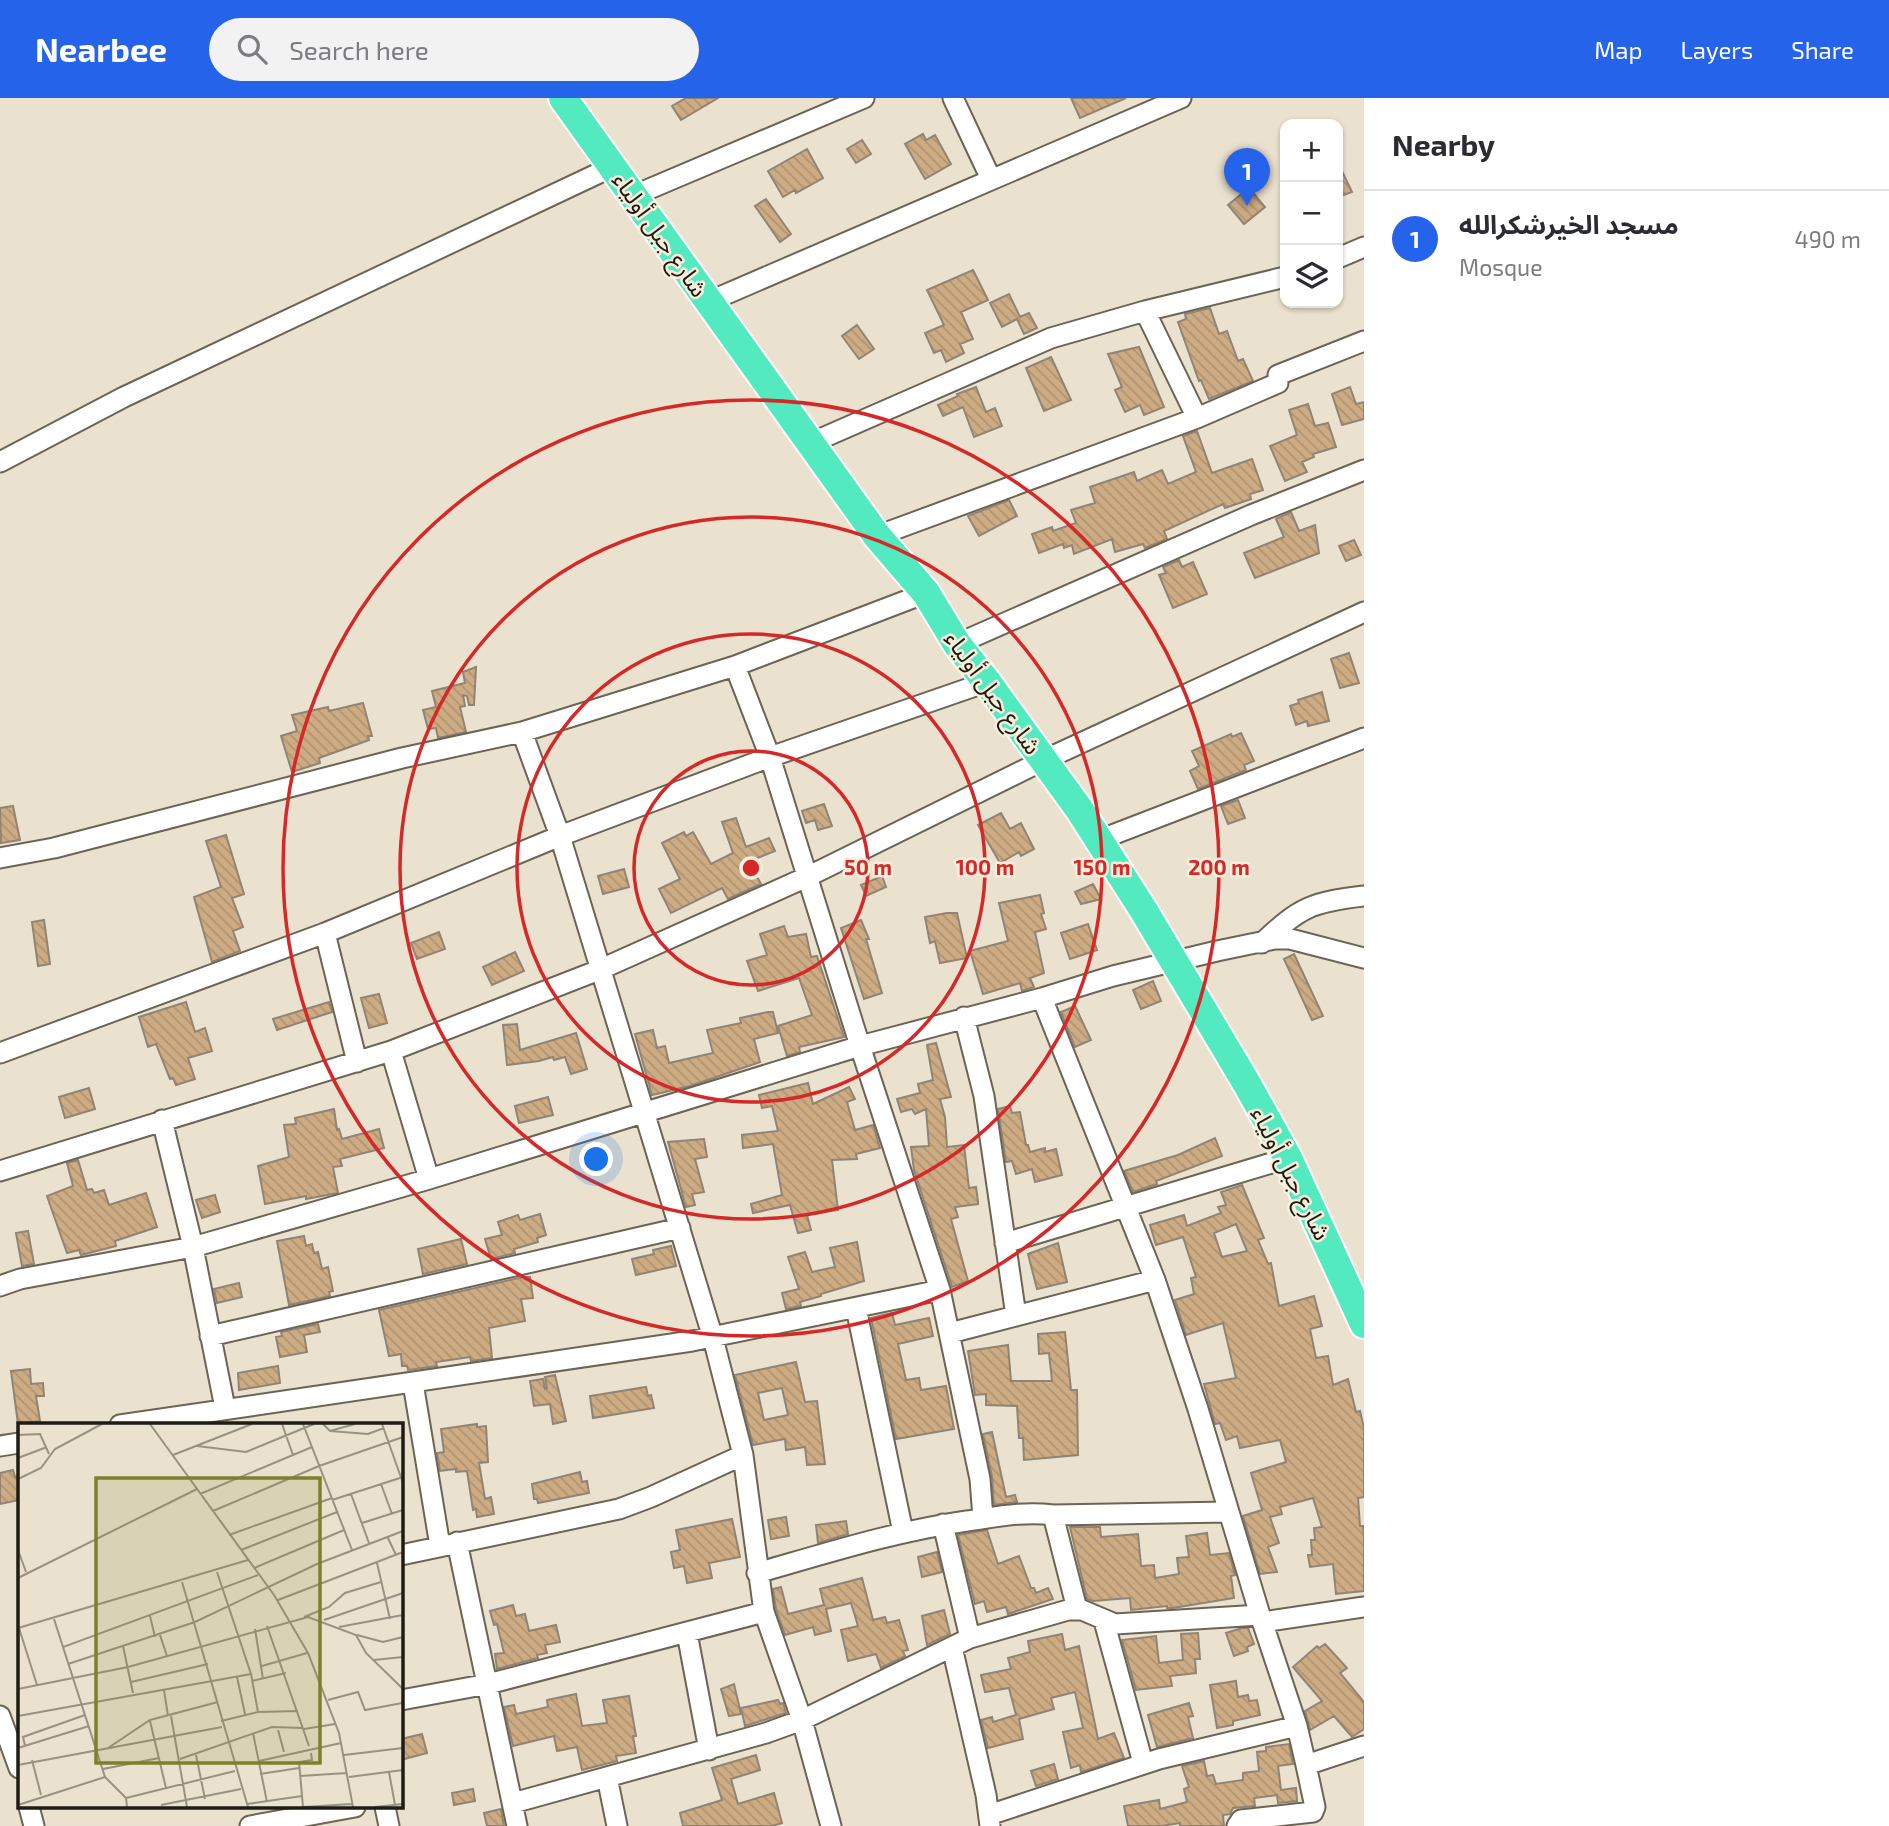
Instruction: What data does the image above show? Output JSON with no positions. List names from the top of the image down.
{
  "streets": {
    "highway": ["شارع جبل أولياء"]
  },
  "page": {
    "header": "Nearbee",
    "search": "Search here",
    "nav": ["Map", "Layers", "Share"],
    "heading": "Nearby",
    "map_buttons": ["+", "−"],
    "pins": "1",
    "list": [
      {
        "mark": "1",
        "name": "مسجد الخيرشكرالله",
        "note": "Mosque",
        "value": "490 m"
      }
    ]
  },
  "rings": [
    "50 m",
    "100 m",
    "150 m",
    "200 m"
  ]
}
